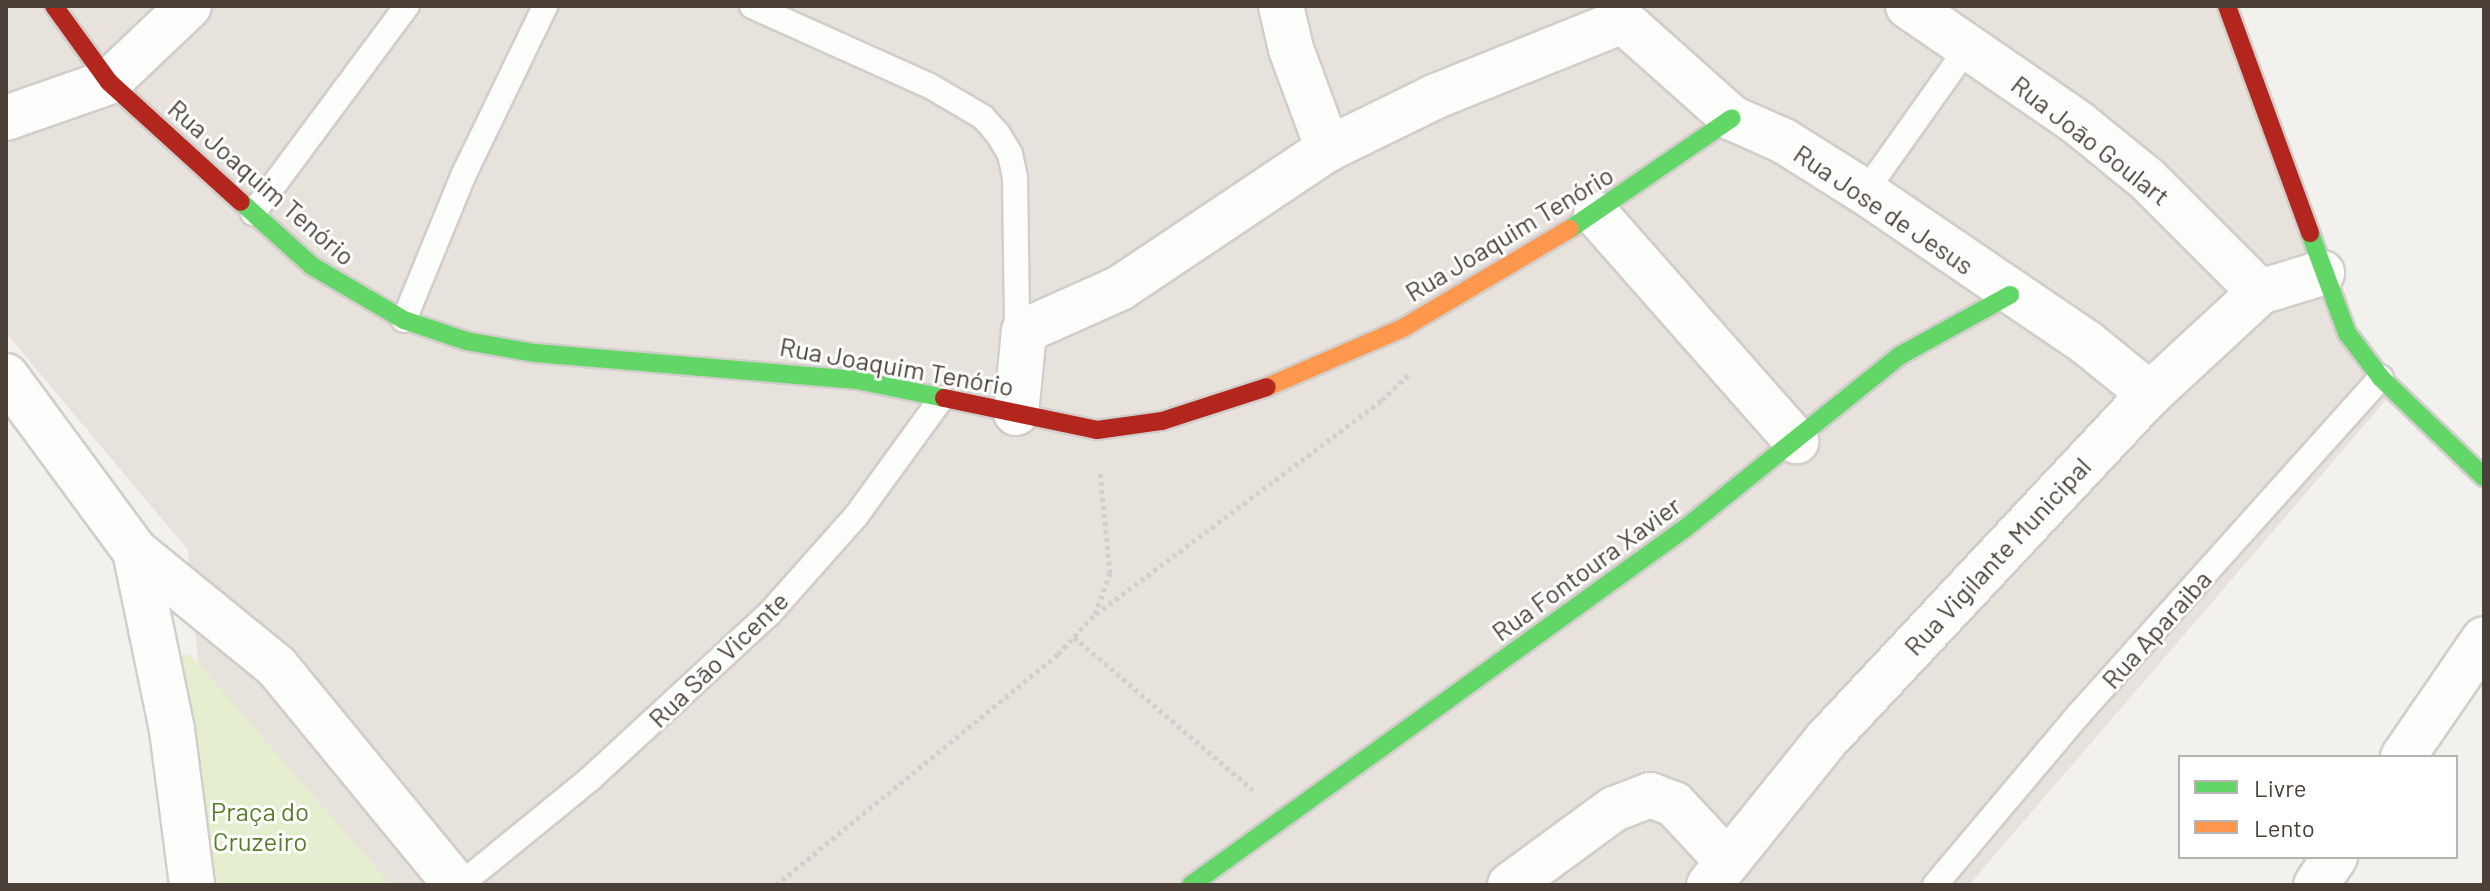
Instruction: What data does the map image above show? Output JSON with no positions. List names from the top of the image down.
{
  "streets": {
    "street": [
      "Rua Joāo Goulart",
      "Rua Joaquim Tenório",
      "Rua Jose de Jesus",
      "Rua Vigilante Municipal",
      "Rua Fontoura Xavier"
    ],
    "lane": ["Rua Aparaiba", "Rua Sāo Vicente"]
  },
  "crossings": [
    ["Rua Joāo Goulart", "Rua Vigilante Municipal"],
    ["Rua Joaquim Tenório", "Rua Jose de Jesus"],
    ["Rua Joaquim Tenório", "Rua Sāo Vicente"],
    ["Rua Jose de Jesus", "Rua Vigilante Municipal"],
    ["Rua Jose de Jesus", "Rua Fontoura Xavier"]
  ],
  "parks": ["Praça do Cruzeiro"],
  "legend": ["Livre", "Lento"]
}
